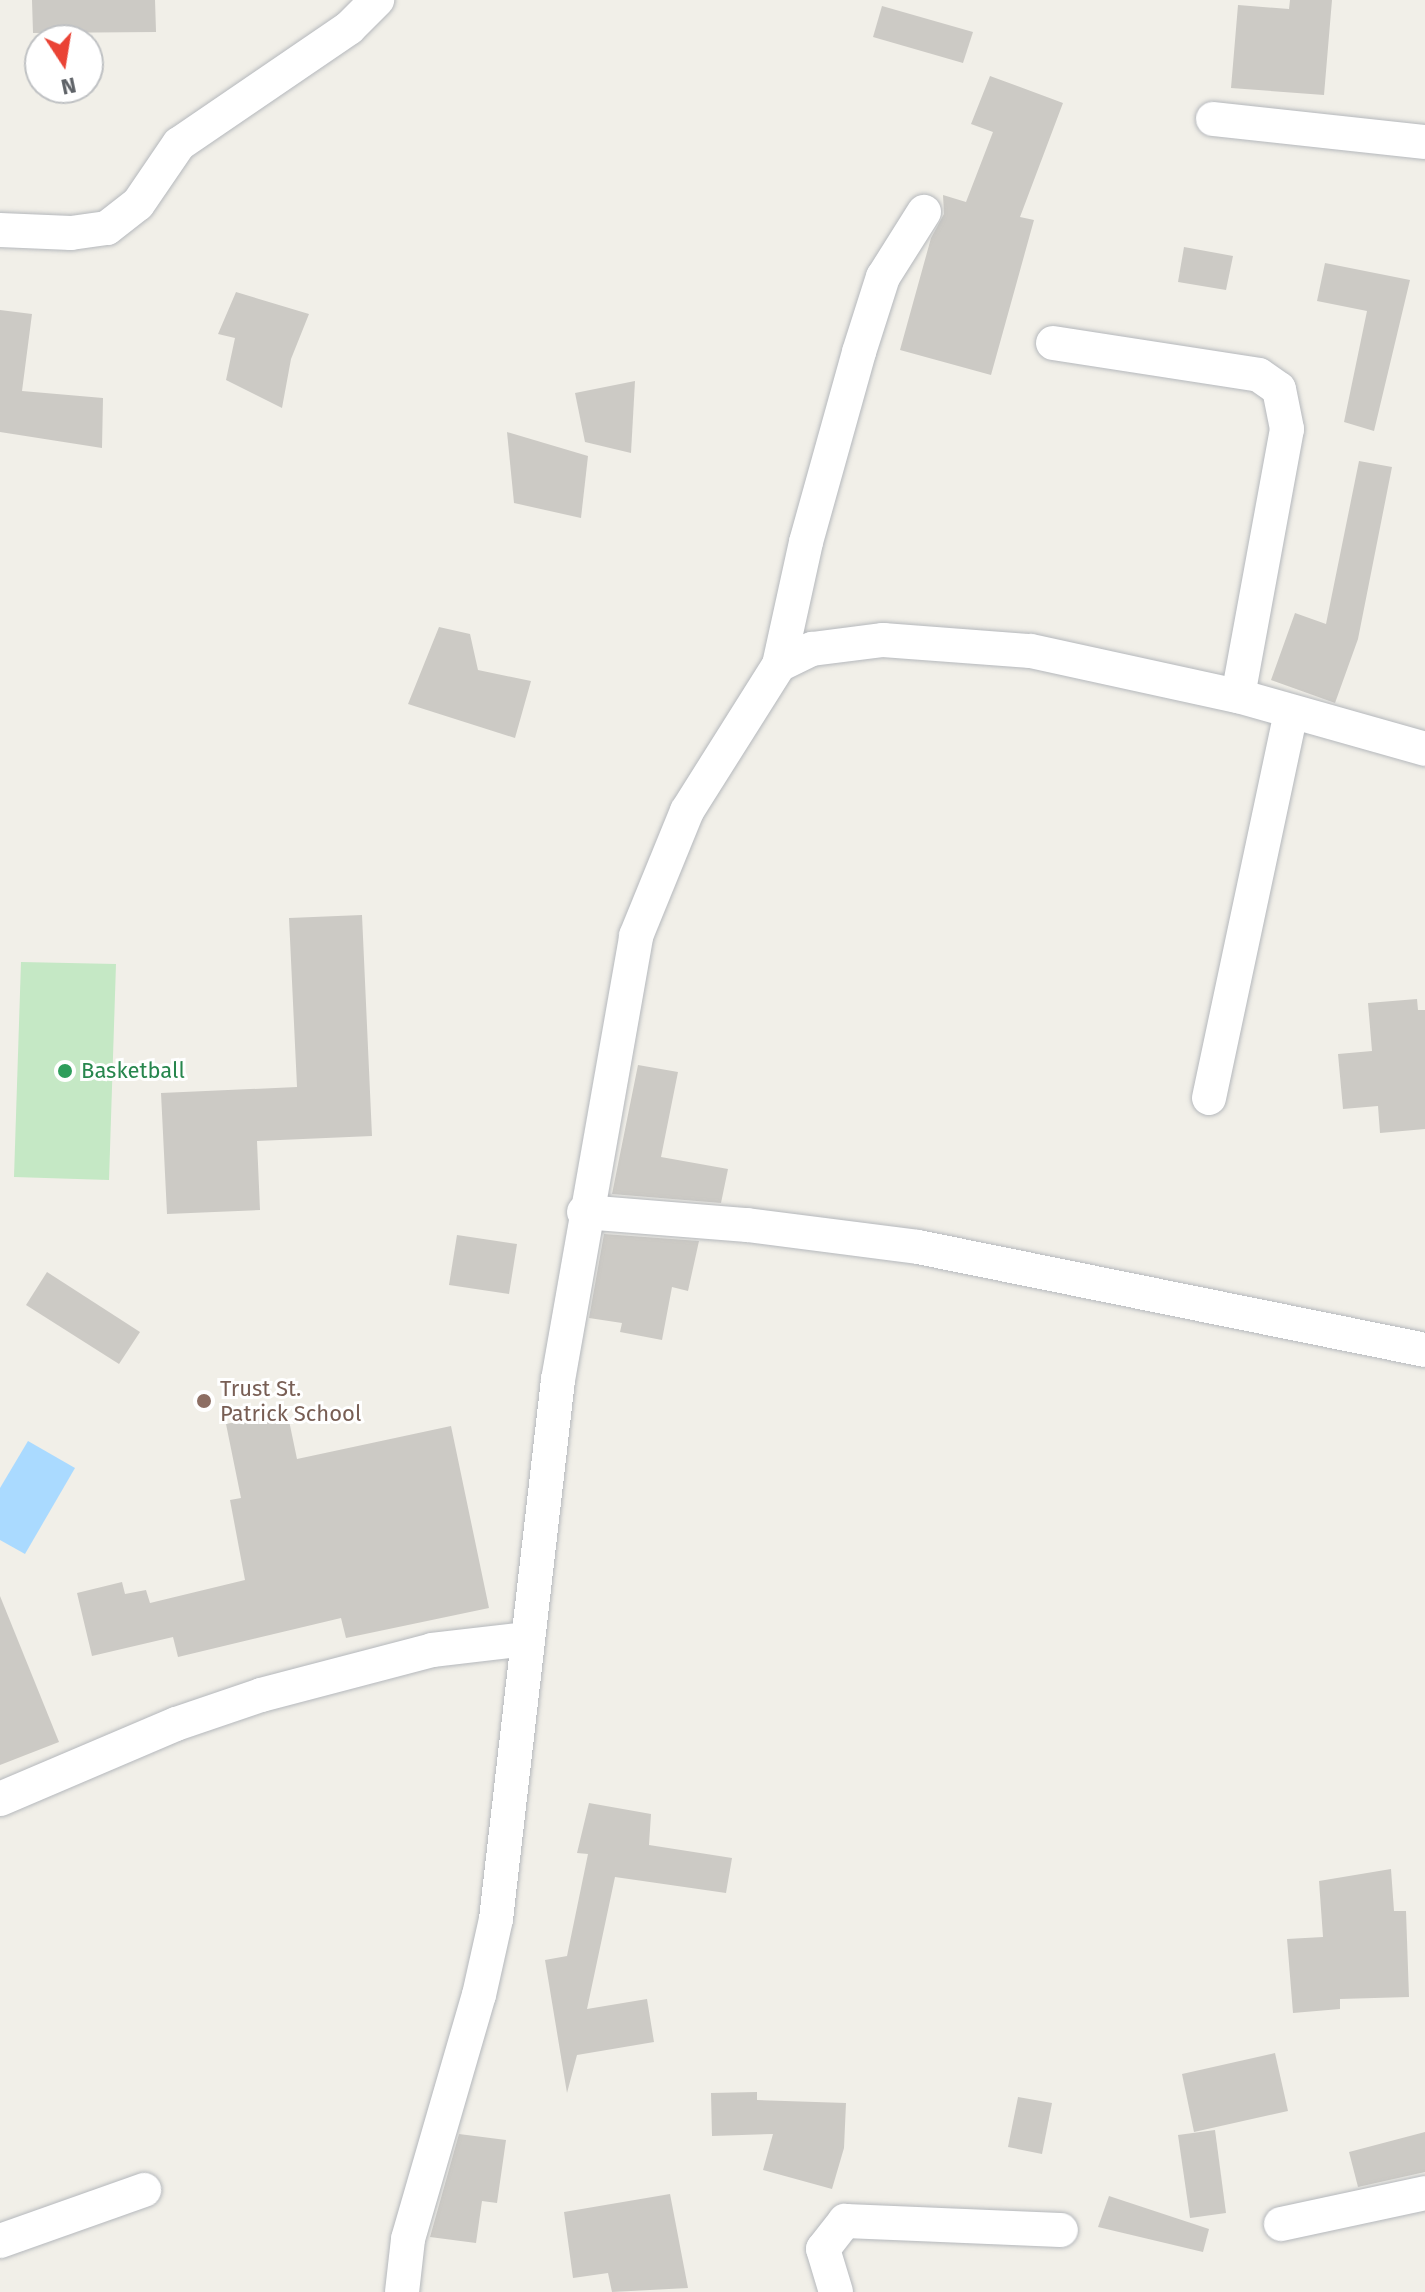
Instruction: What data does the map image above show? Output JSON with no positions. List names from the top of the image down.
{
  "places": ["Basketball", "Trust St. Patrick School"],
  "north": "bottom"
}
